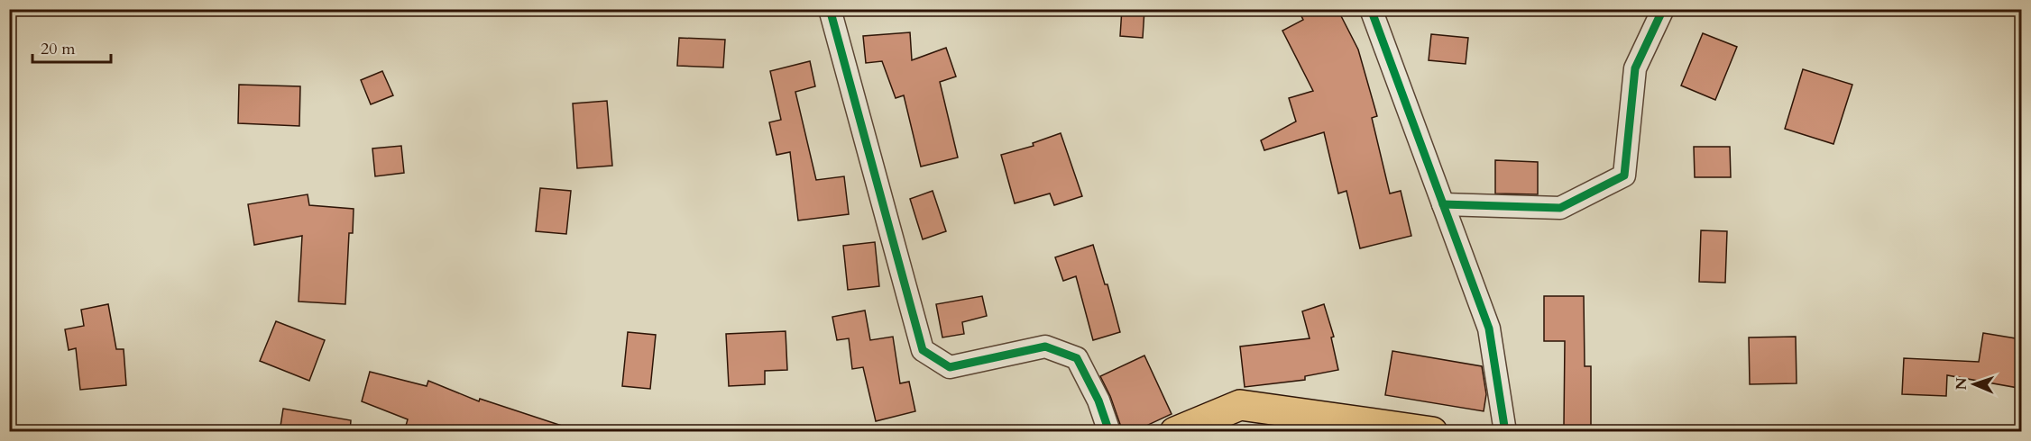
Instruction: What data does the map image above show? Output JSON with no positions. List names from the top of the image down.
{
  "scale_bar": "20 m",
  "north": "left"
}
